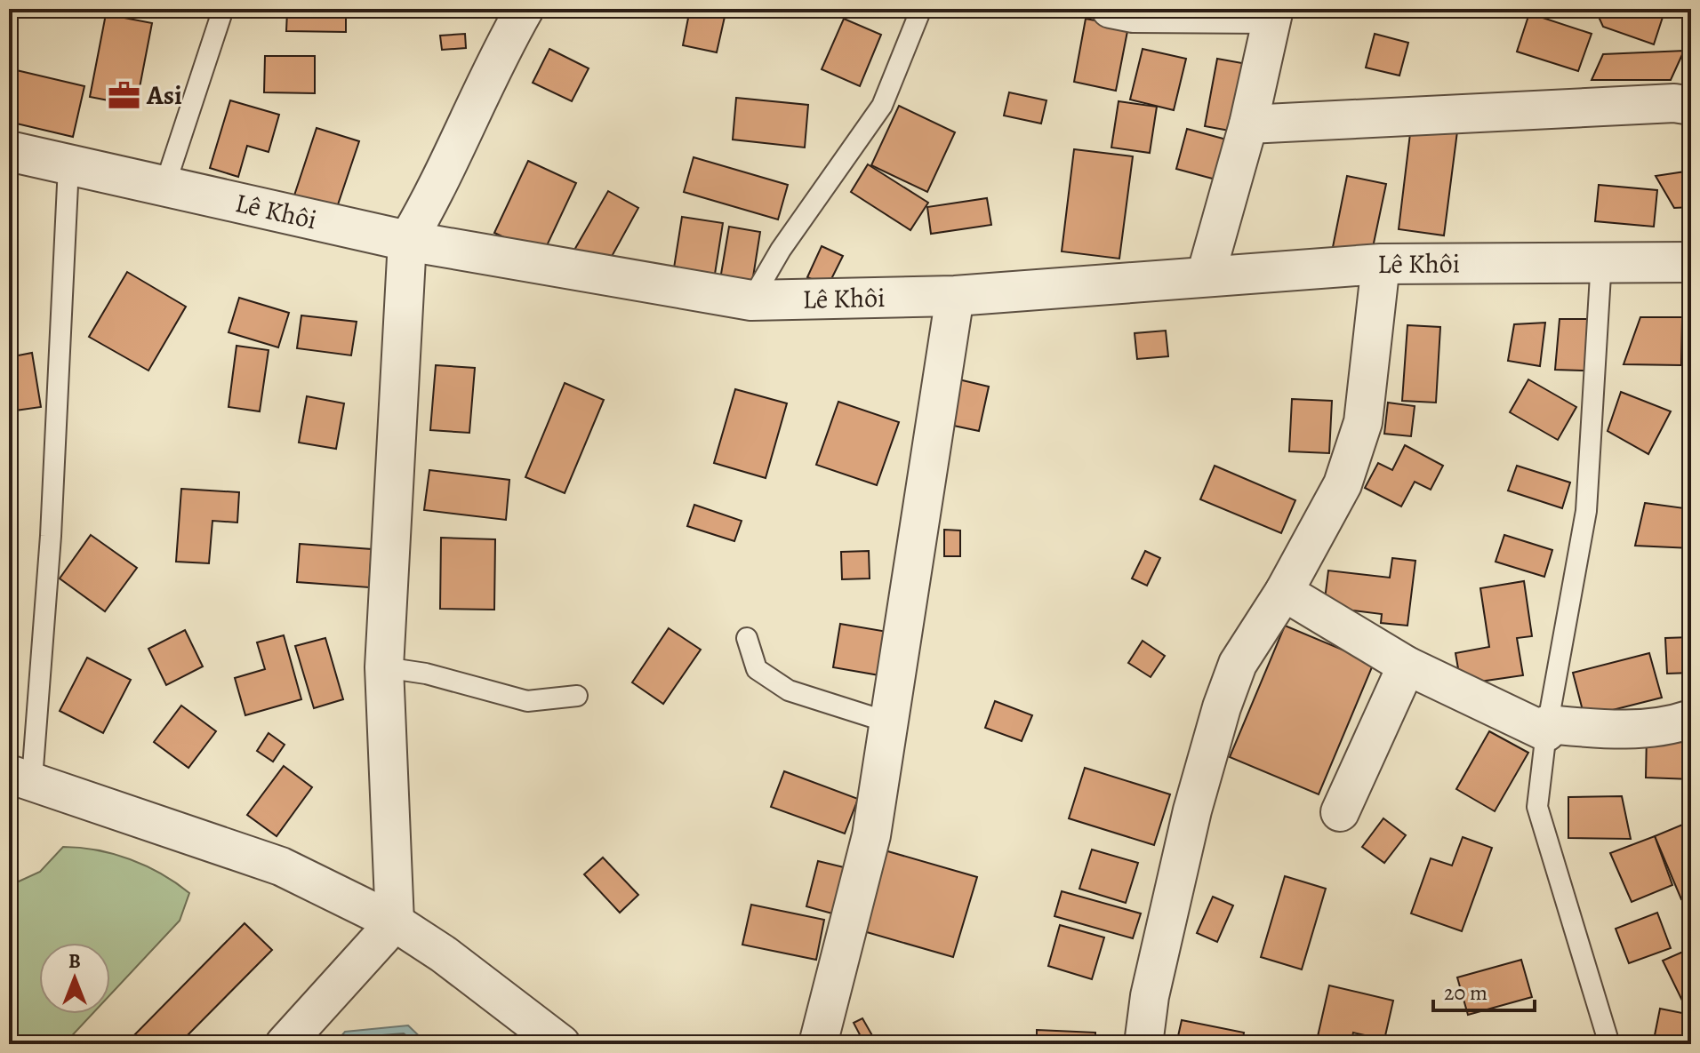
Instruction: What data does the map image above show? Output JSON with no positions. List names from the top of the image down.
{
  "streets": {
    "street": ["Lê Khôi"]
  },
  "places": {
    "office": ["Asi"]
  },
  "scale_bar": "20 m",
  "north": "top"
}
